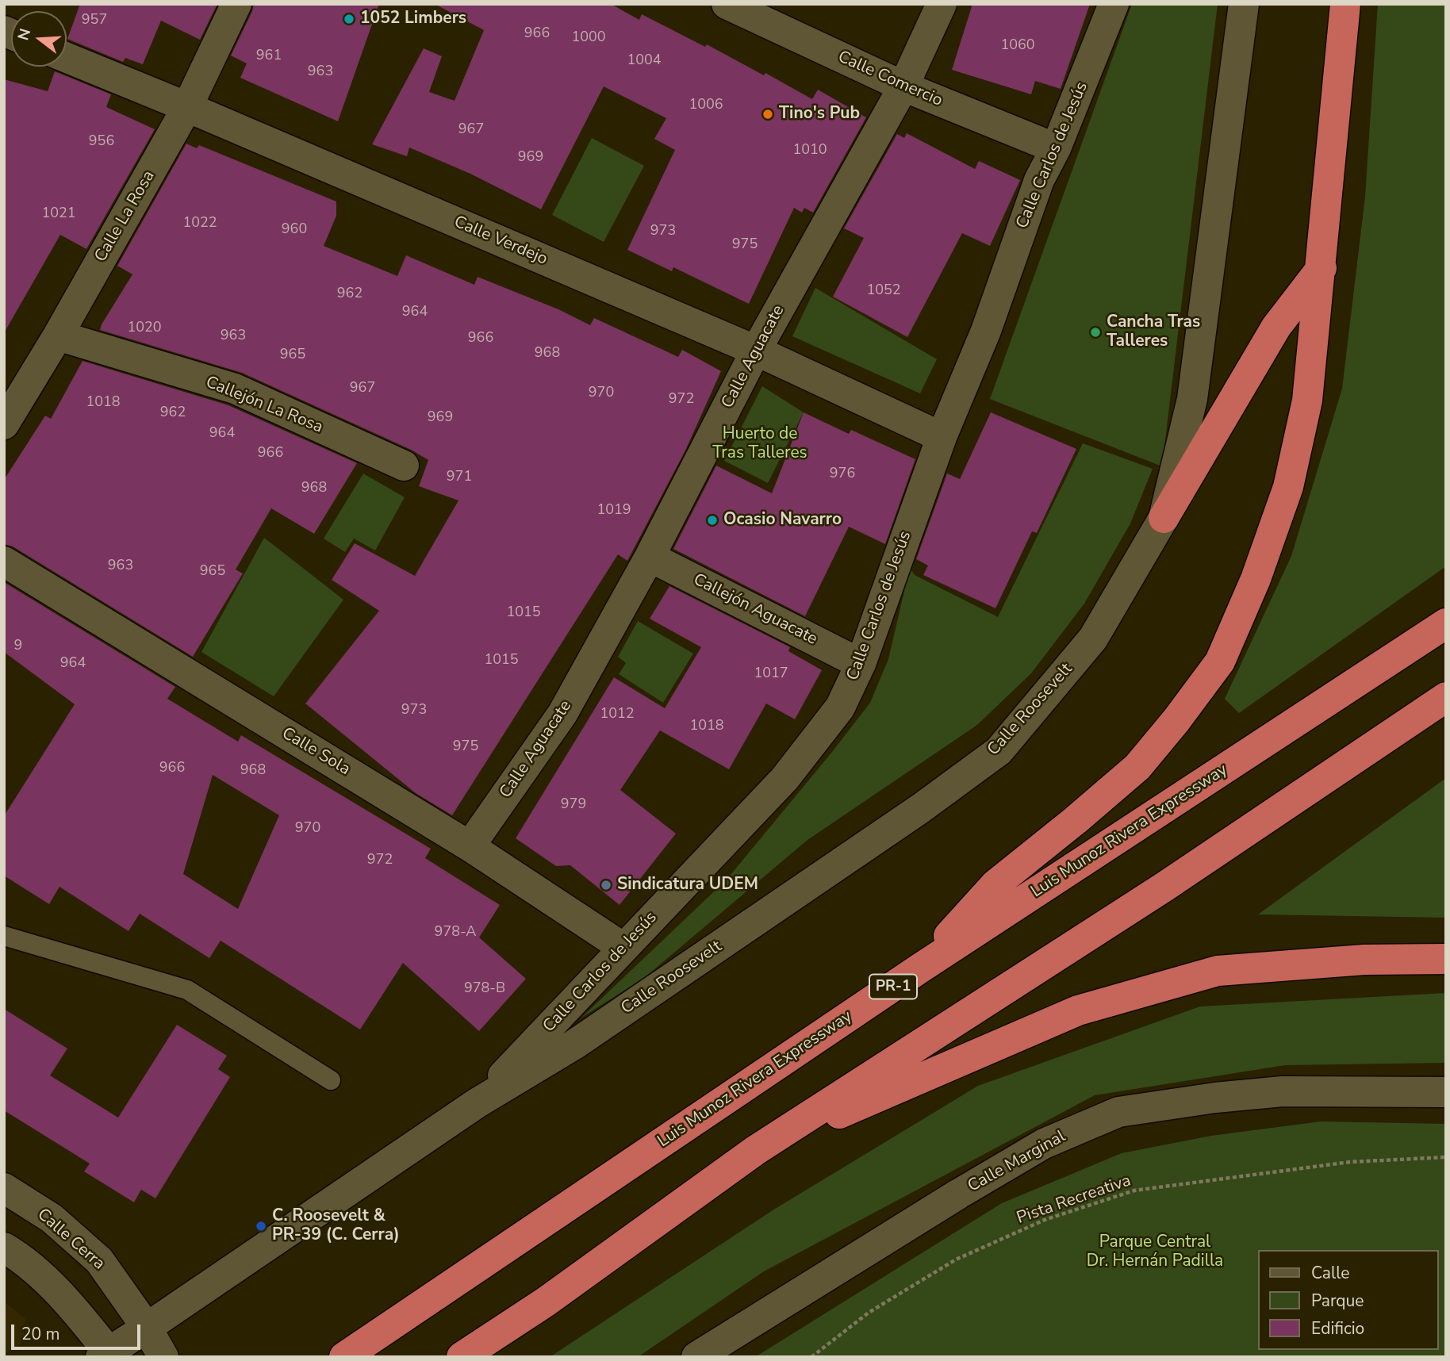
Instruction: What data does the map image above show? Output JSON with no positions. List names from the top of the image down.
{
  "streets": {
    "highway": ["Luis Munoz Rivera Expressway", "PR-1"],
    "street": [
      "Calle Comercio",
      "Calle Carlos de Jesús",
      "Calle La Rosa",
      "Calle Verdejo",
      "Calle Aguacate",
      "Callejón La Rosa",
      "Callejón Aguacate",
      "Calle Roosevelt",
      "Calle Sola",
      "Calle Marginal",
      "Calle Cerra"
    ],
    "path": ["Pista Recreativa"]
  },
  "crossings": [
    ["Calle Comercio", "Calle Carlos de Jesús"],
    ["Calle Comercio", "Calle Aguacate"],
    ["Calle Carlos de Jesús", "Calle Verdejo"],
    ["Calle Carlos de Jesús", "Callejón Aguacate"],
    ["Calle Carlos de Jesús", "Calle Roosevelt"],
    ["Calle Carlos de Jesús", "Calle Sola"],
    ["Calle La Rosa", "Calle Verdejo"],
    ["Calle La Rosa", "Callejón La Rosa"],
    ["Calle Verdejo", "Calle Aguacate"],
    ["Calle Aguacate", "Callejón Aguacate"],
    ["Calle Aguacate", "Calle Sola"],
    ["Calle Roosevelt", "Calle Cerra"]
  ],
  "parks": ["Huerto de Tras Talleres", "Parque Central Dr. Hernán Padilla"],
  "places": [
    "1052 Limbers",
    "Tino's Pub",
    "Cancha Tras Talleres",
    "Ocasio Navarro",
    "Sindicatura UDEM",
    "C. Roosevelt & PR-39 (C. Cerra)"
  ],
  "house_numbers": [
    "957",
    "966",
    "1000",
    "1060",
    "961",
    "1004",
    "963",
    "1006",
    "967",
    "956",
    "1010",
    "969",
    "1021",
    "1022",
    "960",
    "973",
    "975",
    "1052",
    "962",
    "964",
    "1020",
    "963",
    "966",
    "968",
    "965",
    "967",
    "970",
    "972",
    "1018",
    "962",
    "969",
    "964",
    "966",
    "976",
    "971",
    "968",
    "1019",
    "963",
    "965",
    "1015",
    "9",
    "1015",
    "964",
    "1017",
    "973",
    "1012",
    "1018",
    "975",
    "966",
    "968",
    "979",
    "970",
    "972",
    "978-A",
    "978-B"
  ],
  "legend": ["Calle", "Parque", "Edificio"],
  "scale_bar": "20 m",
  "north": "left"
}
